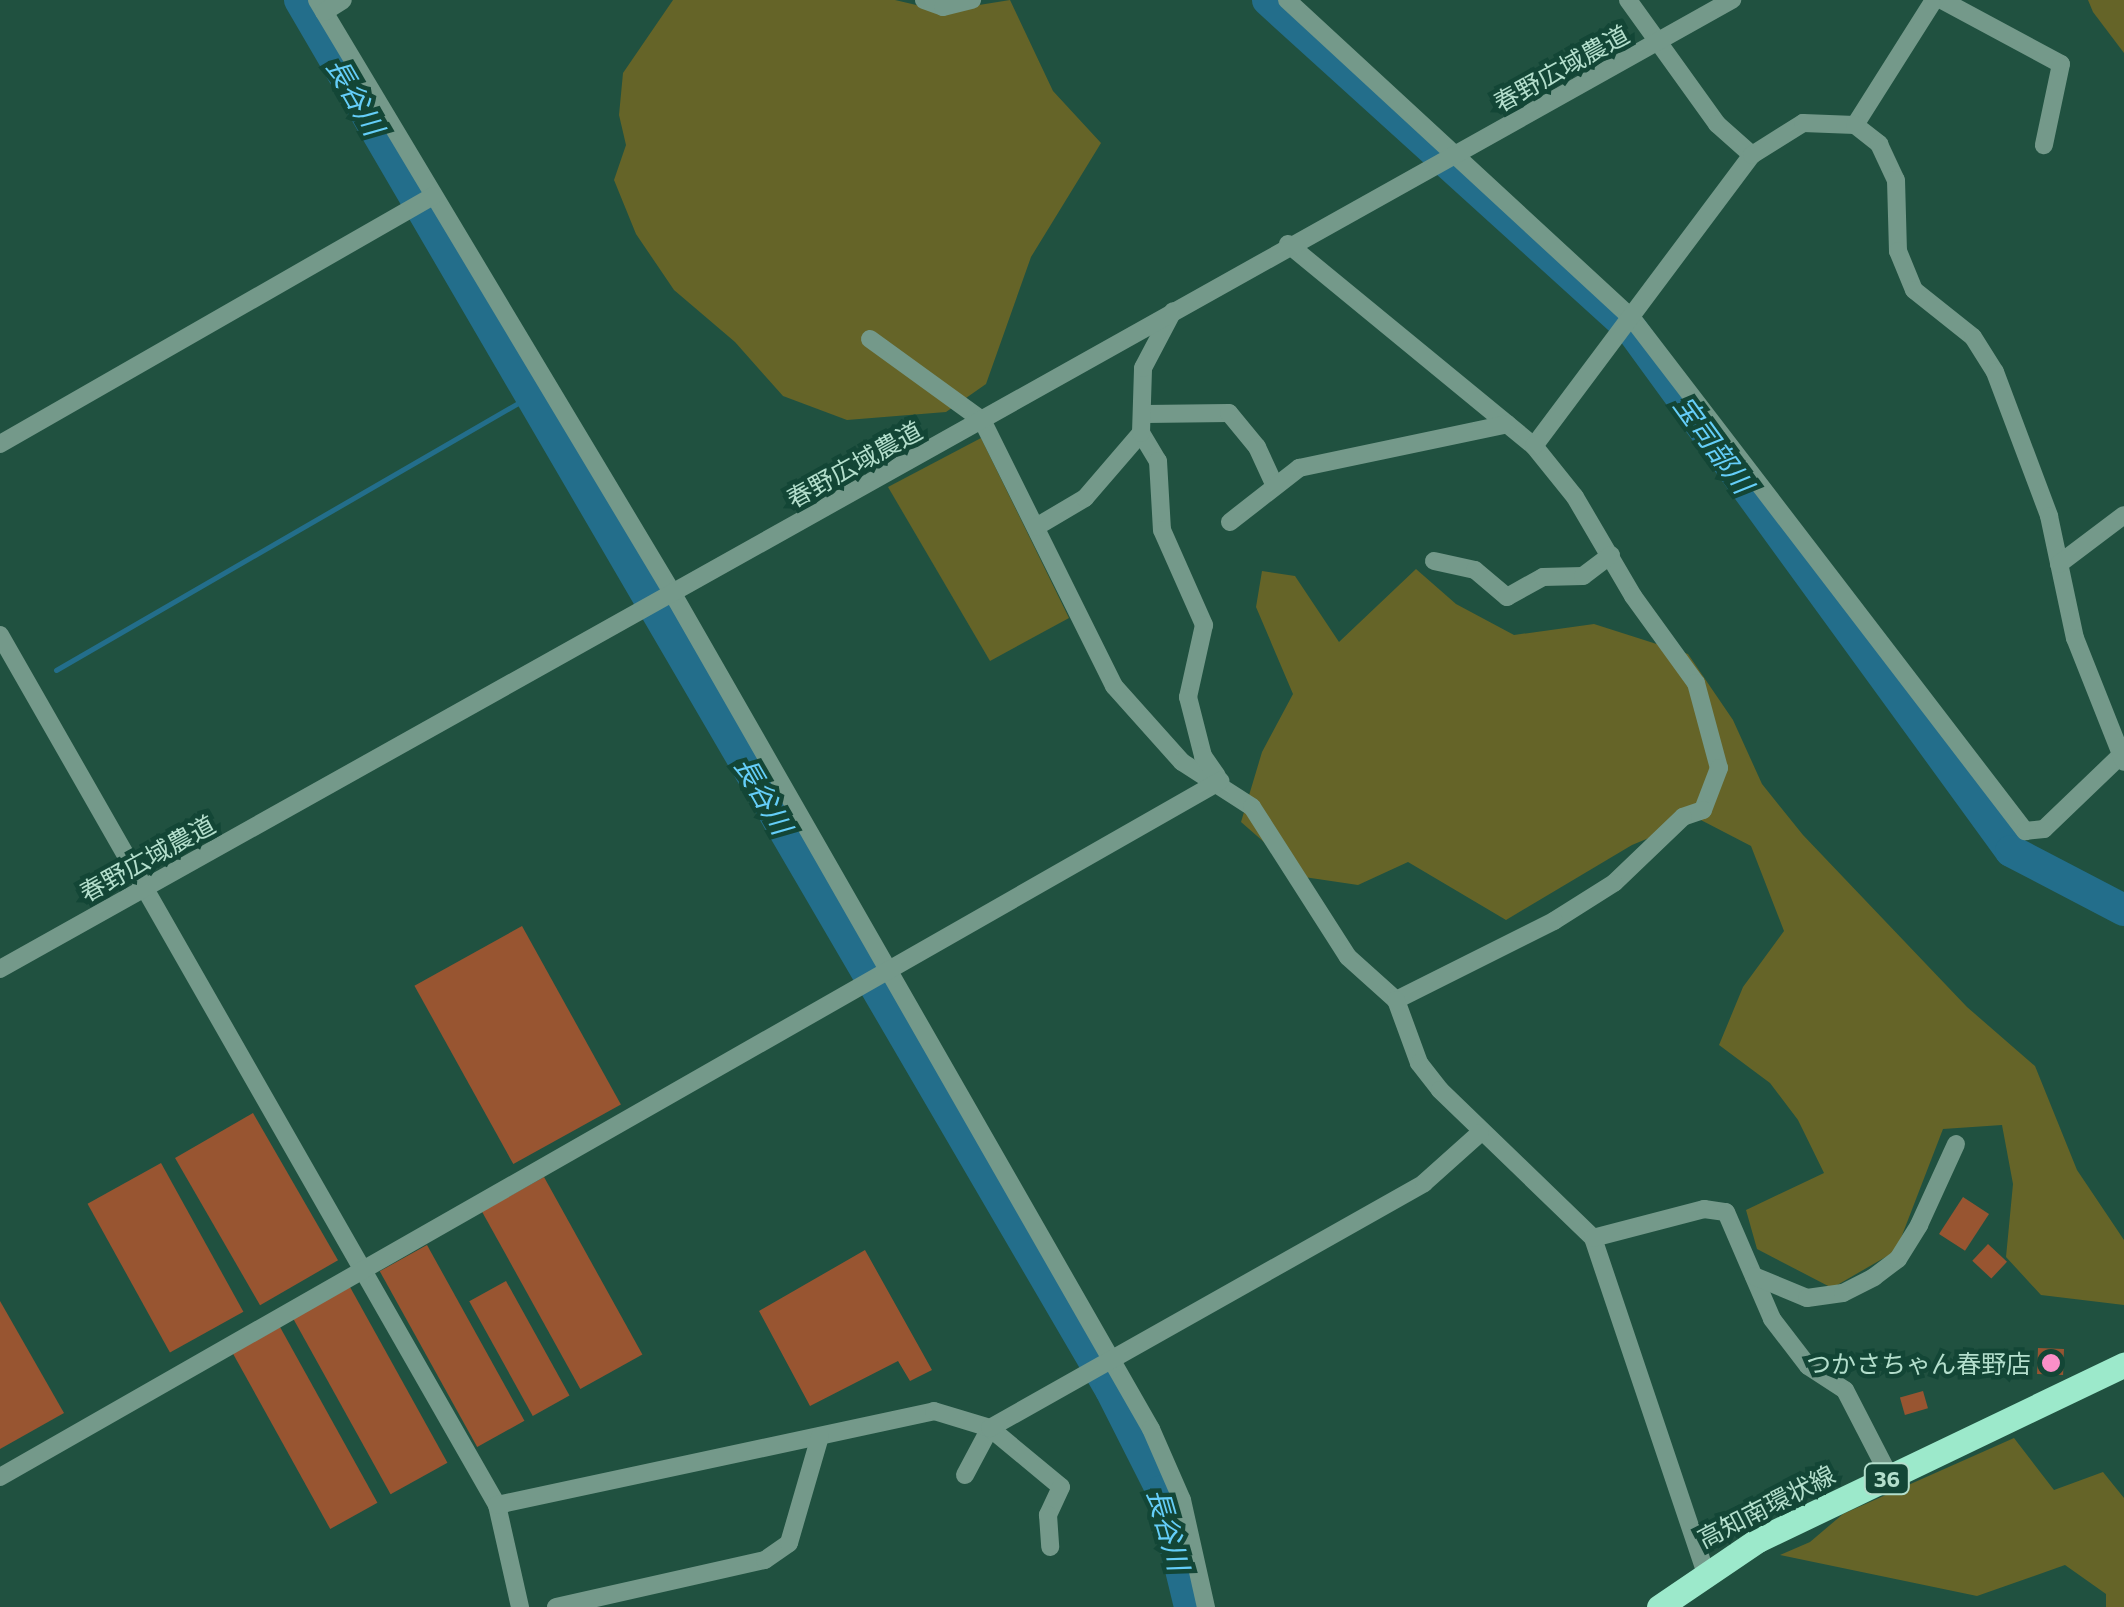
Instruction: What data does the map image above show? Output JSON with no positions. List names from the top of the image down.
{
  "streets": {
    "main road": ["36", "高知南環状線"],
    "street": ["春野広域農道"]
  },
  "water": ["長谷川", "宝司部川"],
  "places": ["つかさちゃん春野店"]
}
